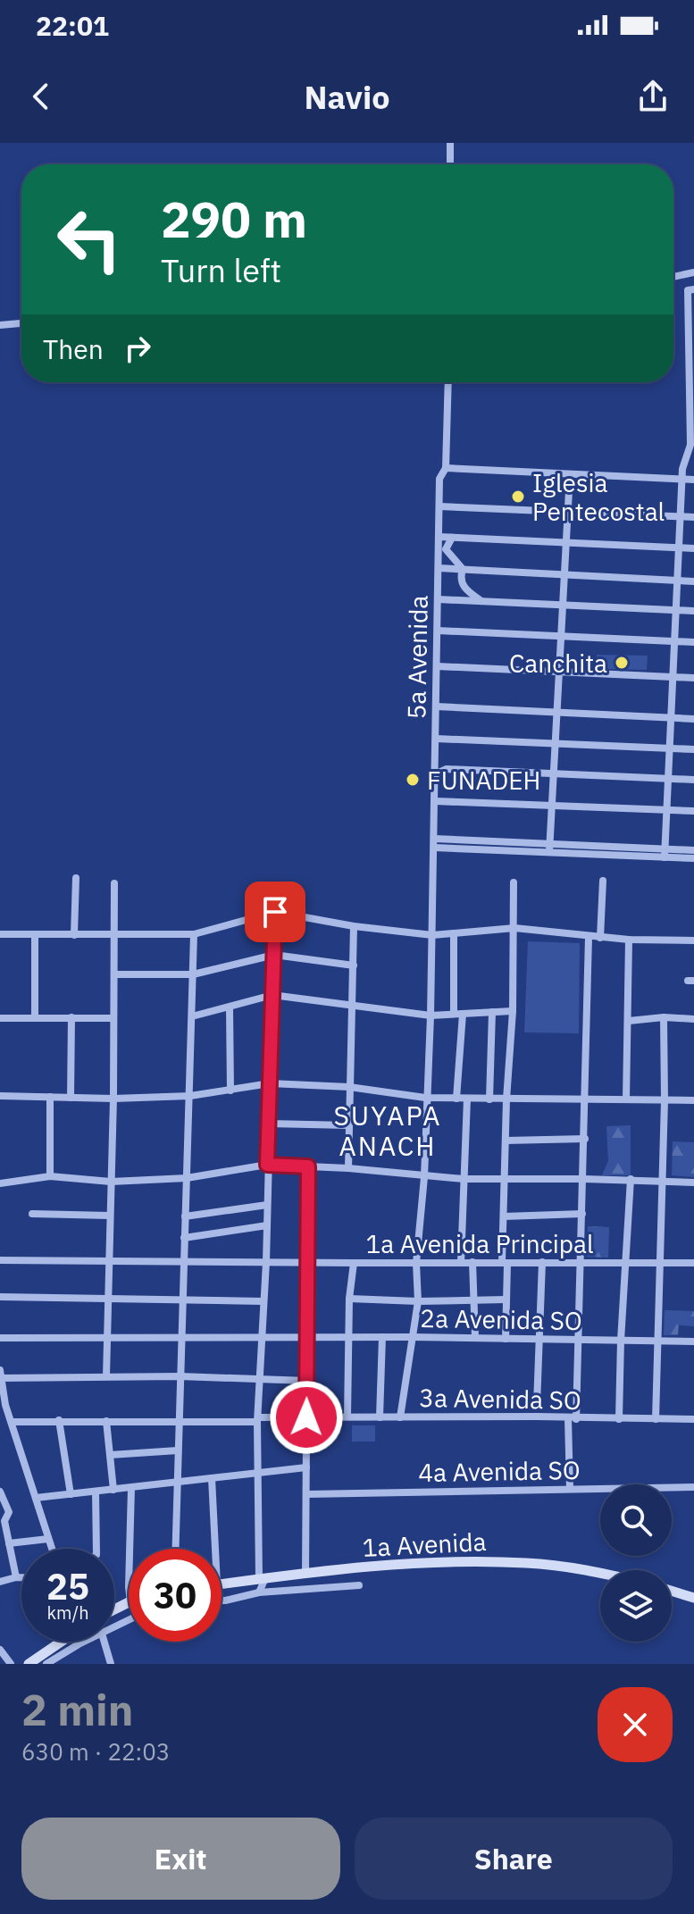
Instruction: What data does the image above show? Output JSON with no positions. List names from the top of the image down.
{
  "streets": {
    "street": [
      "5a Avenida",
      "1a Avenida Principal",
      "2a Avenida SO",
      "3a Avenida SO",
      "4a Avenida SO",
      "1a Avenida"
    ]
  },
  "crossings": [
    ["5a Avenida", "1a Avenida Principal"],
    ["5a Avenida", "2a Avenida SO"],
    ["5a Avenida", "3a Avenida SO"]
  ],
  "districts": ["SUYAPA ANACH"],
  "places": ["Iglesia Pentecostal", "Canchita", "FUNADEH"],
  "page": {
    "status": "22:01",
    "header": "Navio",
    "turn": ["290 m", "Turn left"],
    "then": "Then",
    "speed": "25 km/h",
    "limit": "30",
    "heading": ["2 min", "630 m · 22:03"],
    "buttons": ["Exit", "Share"]
  }
}
